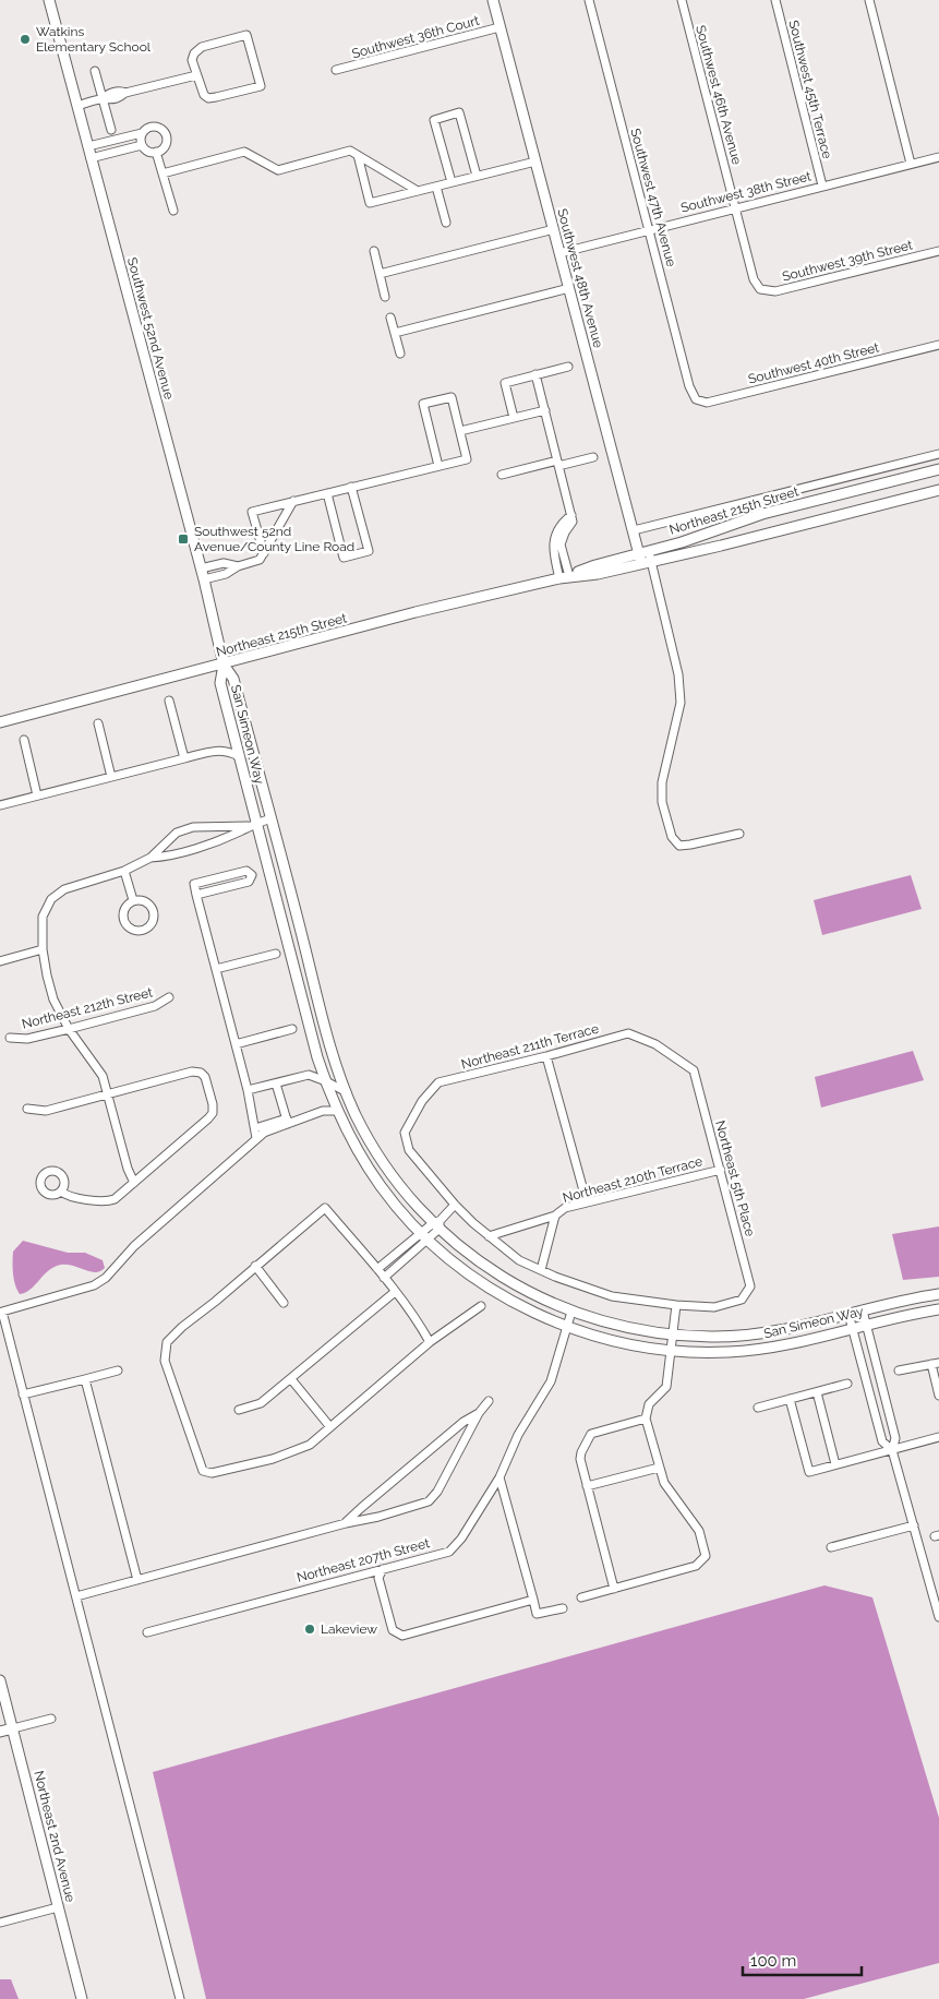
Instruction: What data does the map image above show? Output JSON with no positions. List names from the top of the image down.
{
  "streets": {
    "street": [
      "Southwest 36th Court",
      "Southwest 45th Terrace",
      "Southwest 46th Avenue",
      "Southwest 38th Street",
      "Southwest 47th Avenue",
      "Southwest 39th Street",
      "Southwest 48th Avenue",
      "Southwest 52nd Avenue",
      "Southwest 40th Street",
      "Northeast 215th Street",
      "San Simeon Way",
      "Northeast 212th Street",
      "Northeast 211th Terrace",
      "Northeast 5th Place",
      "Northeast 210th Terrace",
      "Northeast 207th Street",
      "Northeast 2nd Avenue"
    ]
  },
  "crossings": [
    ["Southwest 36th Court", "Southwest 48th Avenue"],
    ["Southwest 45th Terrace", "Southwest 38th Street"],
    ["Southwest 46th Avenue", "Southwest 38th Street"],
    ["Southwest 46th Avenue", "Southwest 39th Street"],
    ["Southwest 38th Street", "Southwest 47th Avenue"],
    ["Southwest 38th Street", "Southwest 48th Avenue"],
    ["Southwest 47th Avenue", "Southwest 40th Street"],
    ["Southwest 48th Avenue", "Northeast 215th Street"],
    ["Southwest 52nd Avenue", "Northeast 215th Street"],
    ["Southwest 52nd Avenue", "San Simeon Way"],
    ["Northeast 215th Street", "San Simeon Way"],
    ["San Simeon Way", "Northeast 207th Street"],
    ["Northeast 211th Terrace", "Northeast 5th Place"],
    ["Northeast 5th Place", "Northeast 210th Terrace"]
  ],
  "places": {
    "other": ["Watkins Elementary School", "Lakeview"],
    "transit": ["Southwest 52nd Avenue/County Line Road"]
  },
  "scale_bar": "100 m"
}
